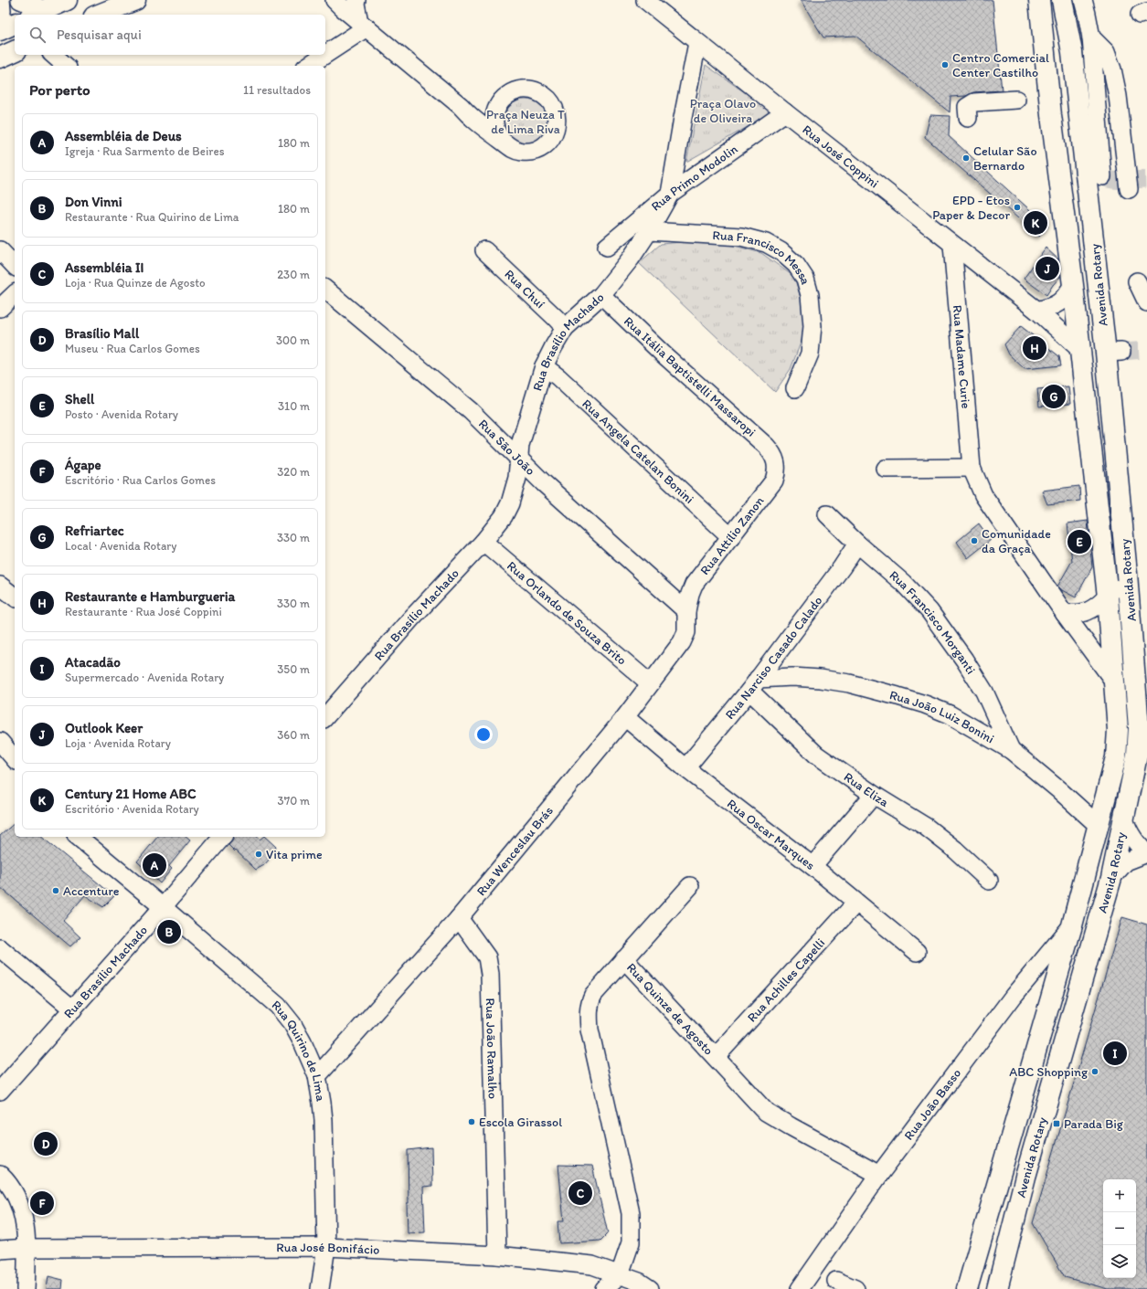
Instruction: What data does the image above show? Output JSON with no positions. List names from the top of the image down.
{
  "streets": {
    "main road": ["Avenida Rotary"],
    "street": [
      "Rua José Coppini",
      "Rua Primo Modolin",
      "Rua Francisco Messa",
      "Rua Chuí",
      "Rua Brasílio Machado",
      "Rua Madame Curie",
      "Rua Itália Baptistelli Massaropi",
      "Rua São João",
      "Rua Angela Catelan Bonini",
      "Rua Attílio Zanon",
      "Rua Orlando de Souza Brito",
      "Rua Francisco Morganti",
      "Rua Narciso Casado Calado",
      "Rua João Luiz Bonini",
      "Rua Eliza",
      "Rua Oscar Marques",
      "Rua Wenceslau Brás",
      "Rua Achilles Capelli",
      "Rua Quinze de Agosto",
      "Rua João Ramalho",
      "Rua Quirino de Lima",
      "Rua João Basso",
      "Rua José Bonifácio"
    ]
  },
  "crossings": [
    ["Rua José Coppini", "Rua Primo Modolin"],
    ["Rua José Coppini", "Avenida Rotary"],
    ["Rua José Coppini", "Rua Madame Curie"],
    ["Rua Primo Modolin", "Rua Brasílio Machado"],
    ["Rua Francisco Messa", "Rua Brasílio Machado"],
    ["Avenida Rotary", "Rua Madame Curie"],
    ["Avenida Rotary", "Rua João Luiz Bonini"],
    ["Avenida Rotary", "Rua João Basso"],
    ["Rua Chuí", "Rua Brasílio Machado"],
    ["Rua Brasílio Machado", "Rua Itália Baptistelli Massaropi"],
    ["Rua Brasílio Machado", "Rua São João"],
    ["Rua Brasílio Machado", "Rua Angela Catelan Bonini"],
    ["Rua Brasílio Machado", "Rua Orlando de Souza Brito"],
    ["Rua Brasílio Machado", "Rua Quirino de Lima"],
    ["Rua Itália Baptistelli Massaropi", "Rua Attílio Zanon"],
    ["Rua São João", "Rua Attílio Zanon"],
    ["Rua São João", "Rua Wenceslau Brás"],
    ["Rua Angela Catelan Bonini", "Rua Attílio Zanon"],
    ["Rua Attílio Zanon", "Rua Wenceslau Brás"],
    ["Rua Orlando de Souza Brito", "Rua Wenceslau Brás"],
    ["Rua Francisco Morganti", "Rua Narciso Casado Calado"],
    ["Rua Francisco Morganti", "Rua João Luiz Bonini"],
    ["Rua Narciso Casado Calado", "Rua João Luiz Bonini"],
    ["Rua Narciso Casado Calado", "Rua Eliza"],
    ["Rua Narciso Casado Calado", "Rua Oscar Marques"],
    ["Rua João Luiz Bonini", "Rua Eliza"],
    ["Rua Oscar Marques", "Rua Wenceslau Brás"],
    ["Rua Oscar Marques", "Rua Achilles Capelli"],
    ["Rua Wenceslau Brás", "Rua João Ramalho"],
    ["Rua Wenceslau Brás", "Rua Quirino de Lima"],
    ["Rua Achilles Capelli", "Rua Quinze de Agosto"],
    ["Rua Quinze de Agosto", "Rua João Basso"],
    ["Rua Quinze de Agosto", "Rua José Bonifácio"],
    ["Rua João Ramalho", "Rua José Bonifácio"],
    ["Rua Quirino de Lima", "Rua José Bonifácio"]
  ],
  "parks": ["Praça Olavo de Oliveira", "Praça Neuza T de Lima Riva"],
  "places": {
    "other": [
      "Centro Comercial Center Castilho",
      "Celular São Bernardo",
      "EPD - Etos Paper & Decor",
      "Comunidade da Graça",
      "Vita prime",
      "Accenture",
      "ABC Shopping",
      "Escola Girassol"
    ],
    "transit": ["Parada Big"]
  },
  "page": {
    "search": "Pesquisar aqui",
    "heading": ["Por perto", "11 resultados"],
    "list": [
      {
        "mark": "A",
        "name": "Assembléia de Deus",
        "note": "Igreja · Rua Sarmento de Beires",
        "value": "180 m"
      },
      {
        "mark": "B",
        "name": "Don Vinni",
        "note": "Restaurante · Rua Quirino de Lima",
        "value": "180 m"
      },
      {
        "mark": "C",
        "name": "Assembléia II",
        "note": "Loja · Rua Quinze de Agosto",
        "value": "230 m"
      },
      {
        "mark": "D",
        "name": "Brasílio Mall",
        "note": "Museu · Rua Carlos Gomes",
        "value": "300 m"
      },
      {
        "mark": "E",
        "name": "Shell",
        "note": "Posto · Avenida Rotary",
        "value": "310 m"
      },
      {
        "mark": "F",
        "name": "Ágape",
        "note": "Escritório · Rua Carlos Gomes",
        "value": "320 m"
      },
      {
        "mark": "G",
        "name": "Refriartec",
        "note": "Local · Avenida Rotary",
        "value": "330 m"
      },
      {
        "mark": "H",
        "name": "Restaurante e Hamburgueria",
        "note": "Restaurante · Rua José Coppini",
        "value": "330 m"
      },
      {
        "mark": "I",
        "name": "Atacadão",
        "note": "Supermercado · Avenida Rotary",
        "value": "350 m"
      },
      {
        "mark": "J",
        "name": "Outlook Keer",
        "note": "Loja · Avenida Rotary",
        "value": "360 m"
      },
      {
        "mark": "K",
        "name": "Century 21 Home ABC",
        "note": "Escritório · Avenida Rotary",
        "value": "370 m"
      }
    ],
    "pins": [
      "K",
      "J",
      "H",
      "G",
      "E",
      "A",
      "B",
      "I",
      "D",
      "C",
      "F"
    ],
    "map_buttons": ["+", "−"]
  }
}
